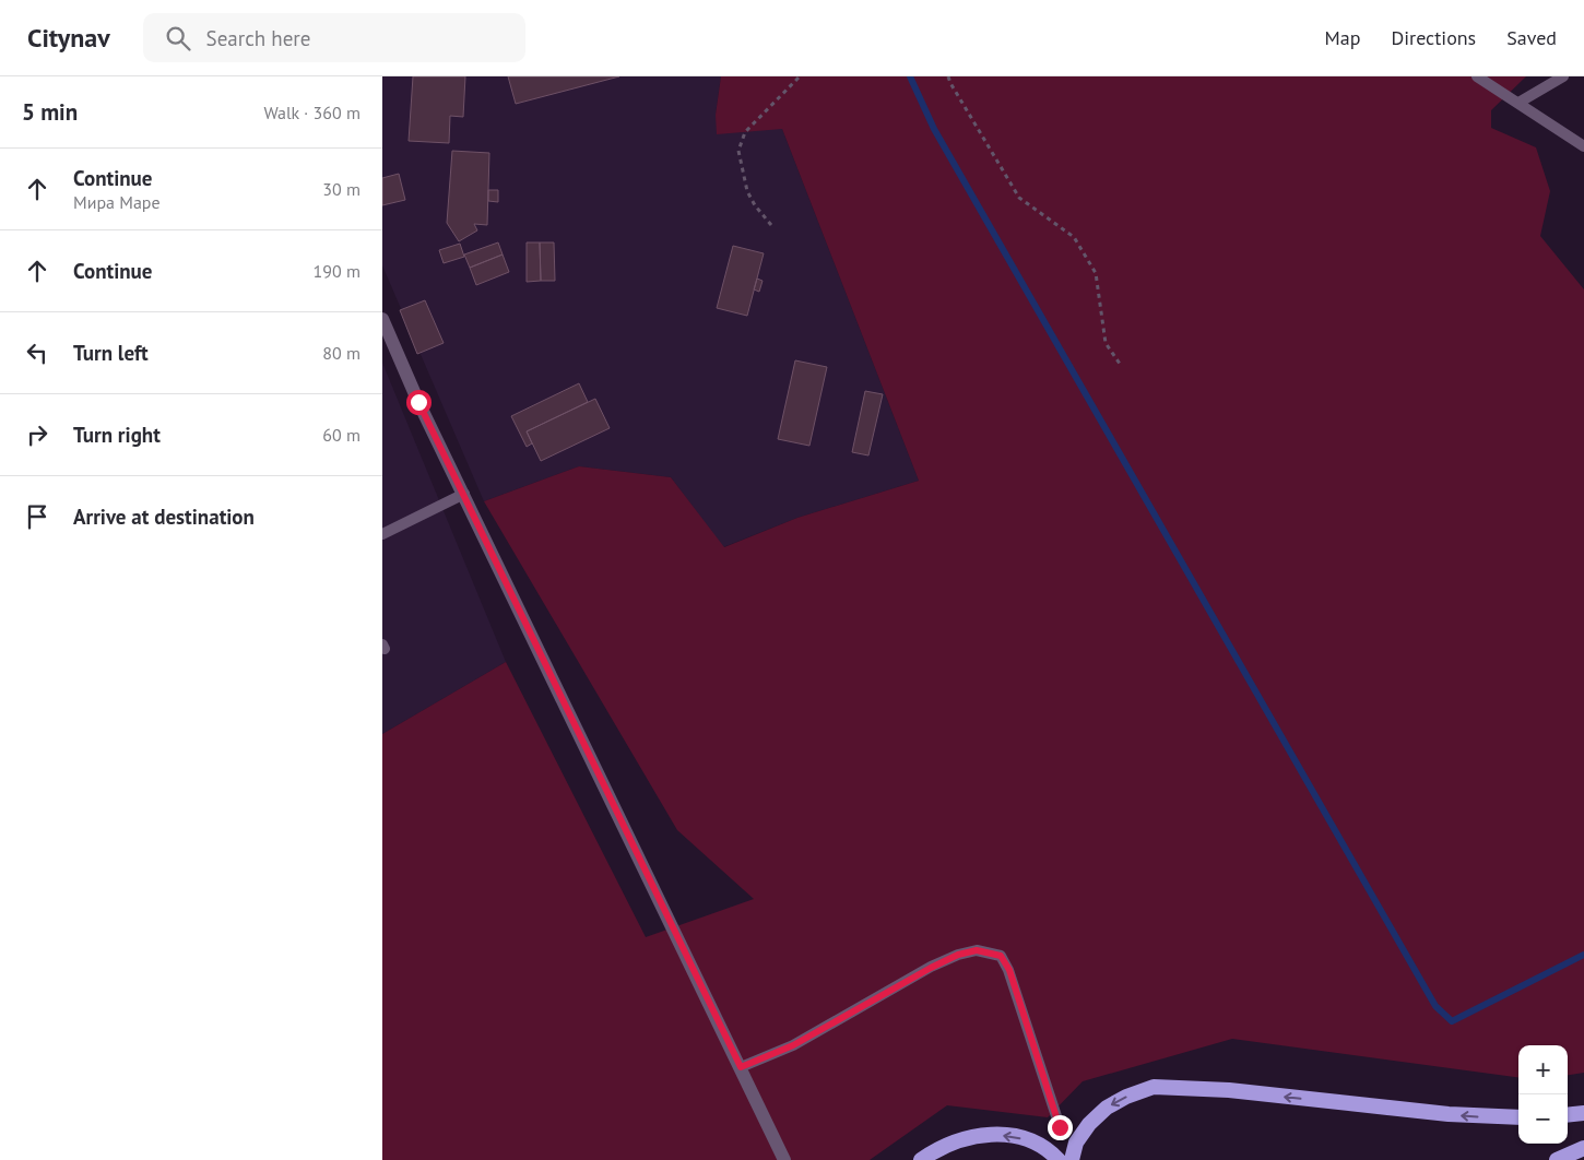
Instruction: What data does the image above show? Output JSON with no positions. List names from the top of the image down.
{
  "page": {
    "header": "Citynav",
    "search": "Search here",
    "nav": ["Map", "Directions", "Saved"],
    "heading": ["5 min", "Walk · 360 m"],
    "list": [
      ["Continue", "Мира Маре", "30 m"],
      ["Continue", "190 m"],
      ["Turn left", "80 m"],
      ["Turn right", "60 m"],
      "Arrive at destination"
    ],
    "map_buttons": ["+", "−"]
  }
}
